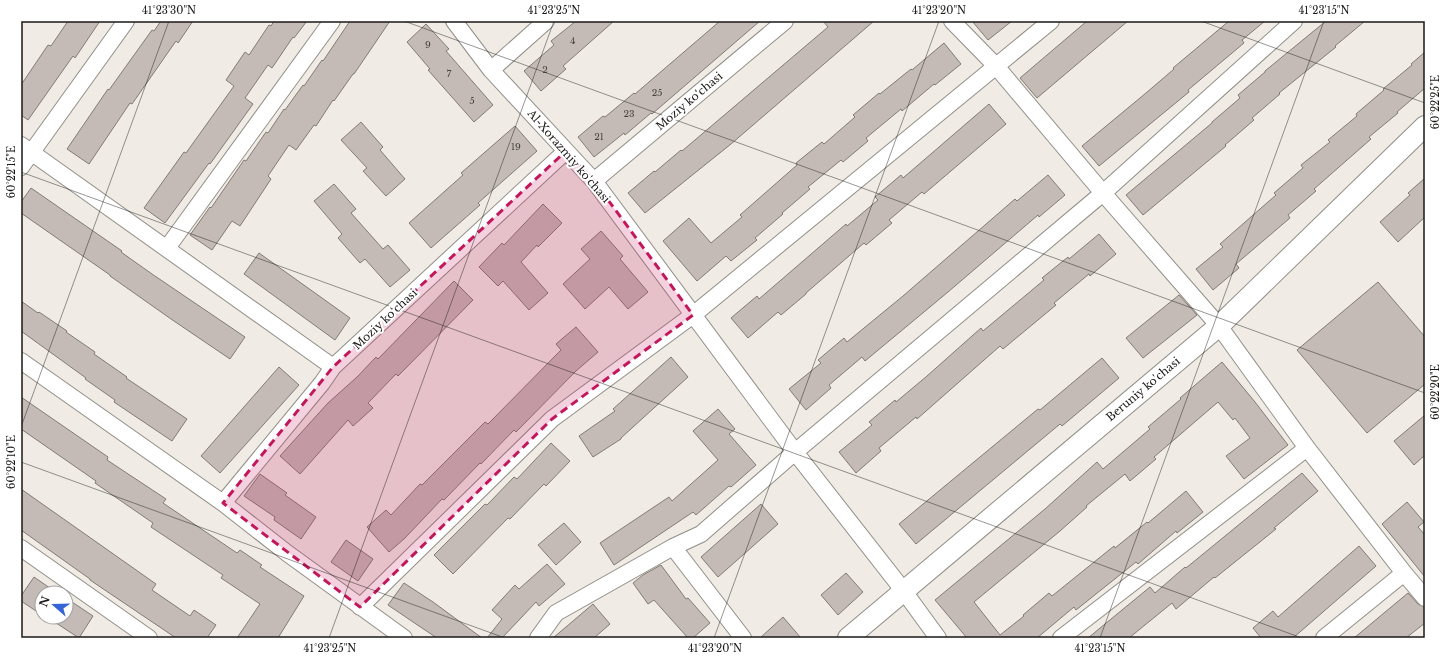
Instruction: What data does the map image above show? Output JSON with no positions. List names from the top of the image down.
{
  "streets": {
    "street": ["Moziy ko‘chasi", "Al-Xorazmiy ko'chasi", "Beruniy ko'chasi"]
  },
  "crossings": [
    ["Moziy ko‘chasi", "Al-Xorazmiy ko'chasi"],
    ["Al-Xorazmiy ko'chasi", "Beruniy ko'chasi"]
  ],
  "house_numbers": [
    "4",
    "9",
    "2",
    "7",
    "25",
    "5",
    "23",
    "21",
    "19"
  ],
  "north": "left",
  "coordinates": [
    "41°23'30\"N",
    "41°23'25\"N",
    "41°23'20\"N",
    "41°23'15\"N",
    "60°22'25\"E",
    "60°22'15\"E",
    "60°22'20\"E",
    "60°22'10\"E"
  ]
}
